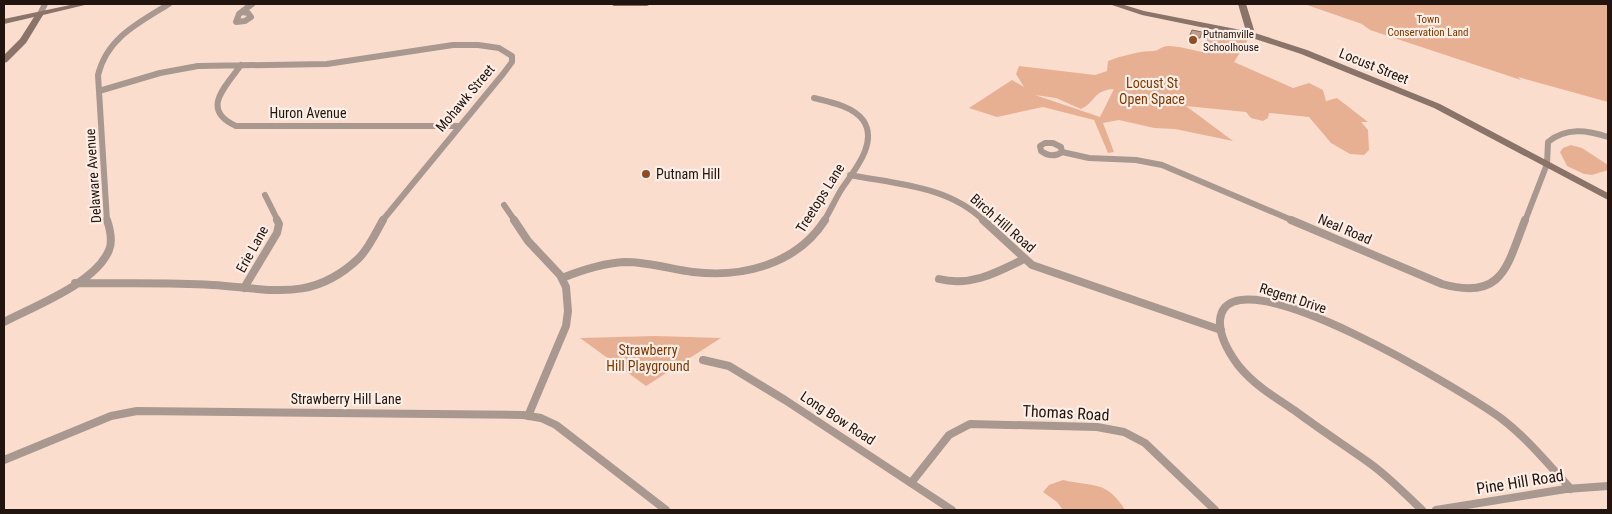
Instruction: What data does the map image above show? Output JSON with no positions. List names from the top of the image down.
{
  "streets": {
    "main road": ["Locust Street"],
    "street": [
      "Mohawk Street",
      "Huron Avenue",
      "Delaware Avenue",
      "Treetops Lane",
      "Birch Hill Road",
      "Neal Road",
      "Erie Lane",
      "Regent Drive",
      "Strawberry Hill Lane",
      "Thomas Road",
      "Long Bow Road",
      "Pine Hill Road"
    ]
  },
  "crossings": [
    ["Locust Street", "Neal Road"],
    ["Mohawk Street", "Huron Avenue"],
    ["Mohawk Street", "Delaware Avenue"],
    ["Mohawk Street", "Erie Lane"],
    ["Treetops Lane", "Birch Hill Road"],
    ["Birch Hill Road", "Regent Drive"],
    ["Regent Drive", "Pine Hill Road"],
    ["Thomas Road", "Long Bow Road"]
  ],
  "parks": ["Town Conservation Land", "Locust St Open Space", "Strawberry Hill Playground"],
  "places": ["Putnamville Schoolhouse", "Putnam Hill"]
}
